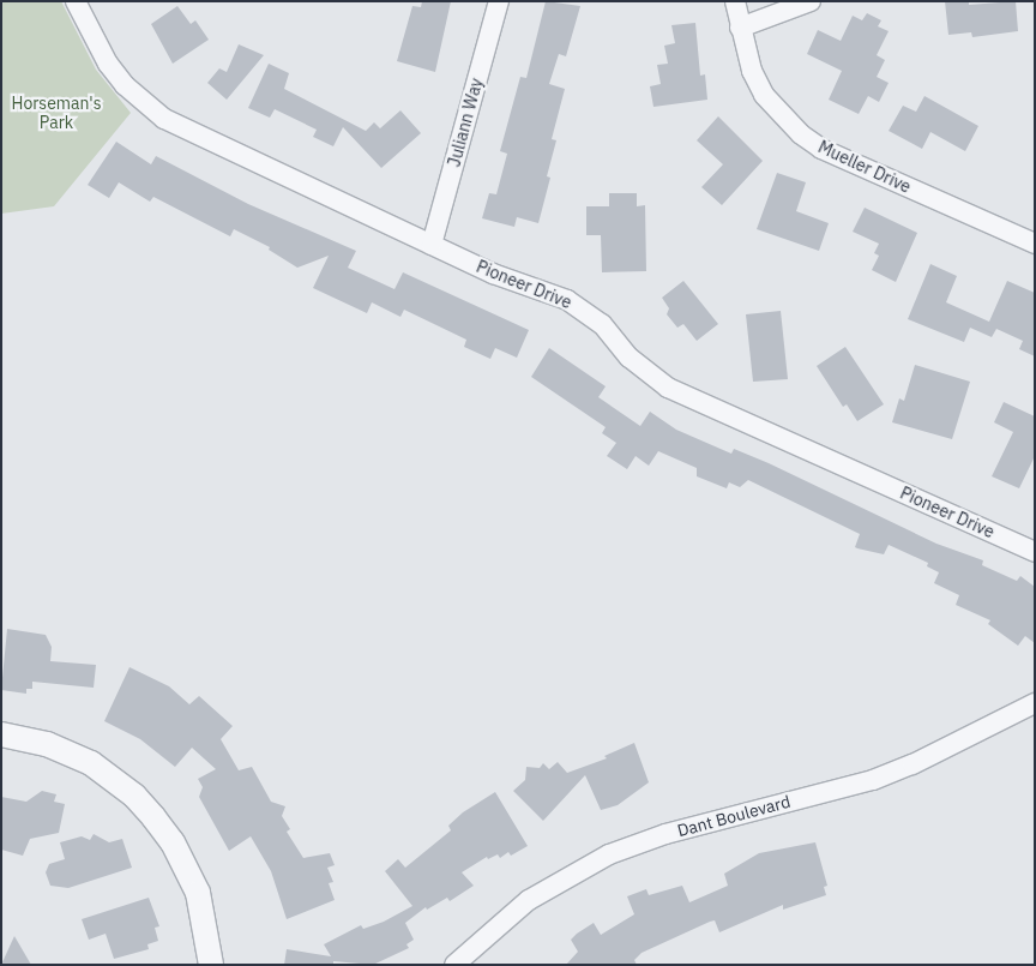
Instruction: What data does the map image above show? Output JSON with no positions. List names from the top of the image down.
{
  "streets": {
    "street": [
      "Juliann Way",
      "Mueller Drive",
      "Pioneer Drive",
      "Dant Boulevard"
    ]
  },
  "crossings": [
    ["Juliann Way", "Pioneer Drive"]
  ],
  "parks": ["Horseman's Park"]
}
